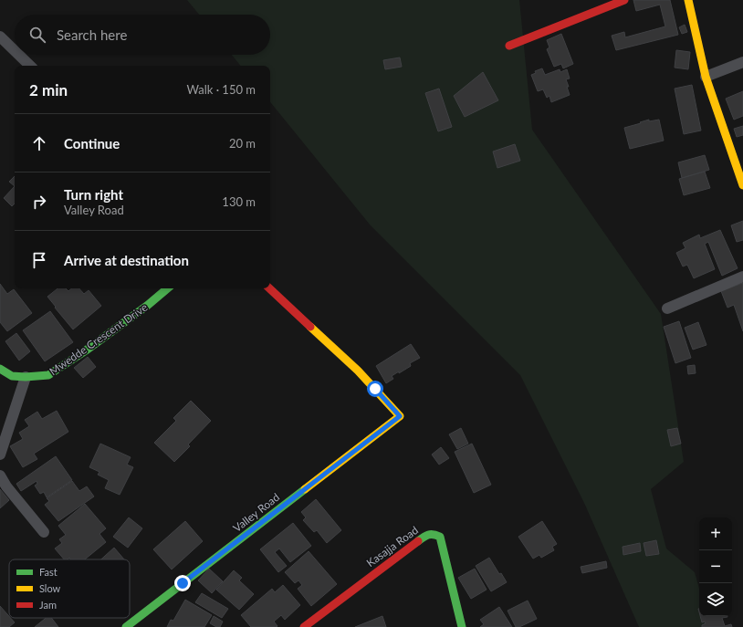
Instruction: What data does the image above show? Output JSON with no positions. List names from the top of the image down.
{
  "streets": {
    "street": ["Mwedde Crescent Drive", "Valley Road", "Kasajja Road"]
  },
  "legend": ["Fast", "Slow", "Jam"],
  "page": {
    "search": "Search here",
    "heading": ["2 min", "Walk · 150 m"],
    "list": [
      ["Continue", "20 m"],
      ["Turn right", "Valley Road", "130 m"],
      "Arrive at destination"
    ],
    "map_buttons": ["+", "−"]
  }
}
